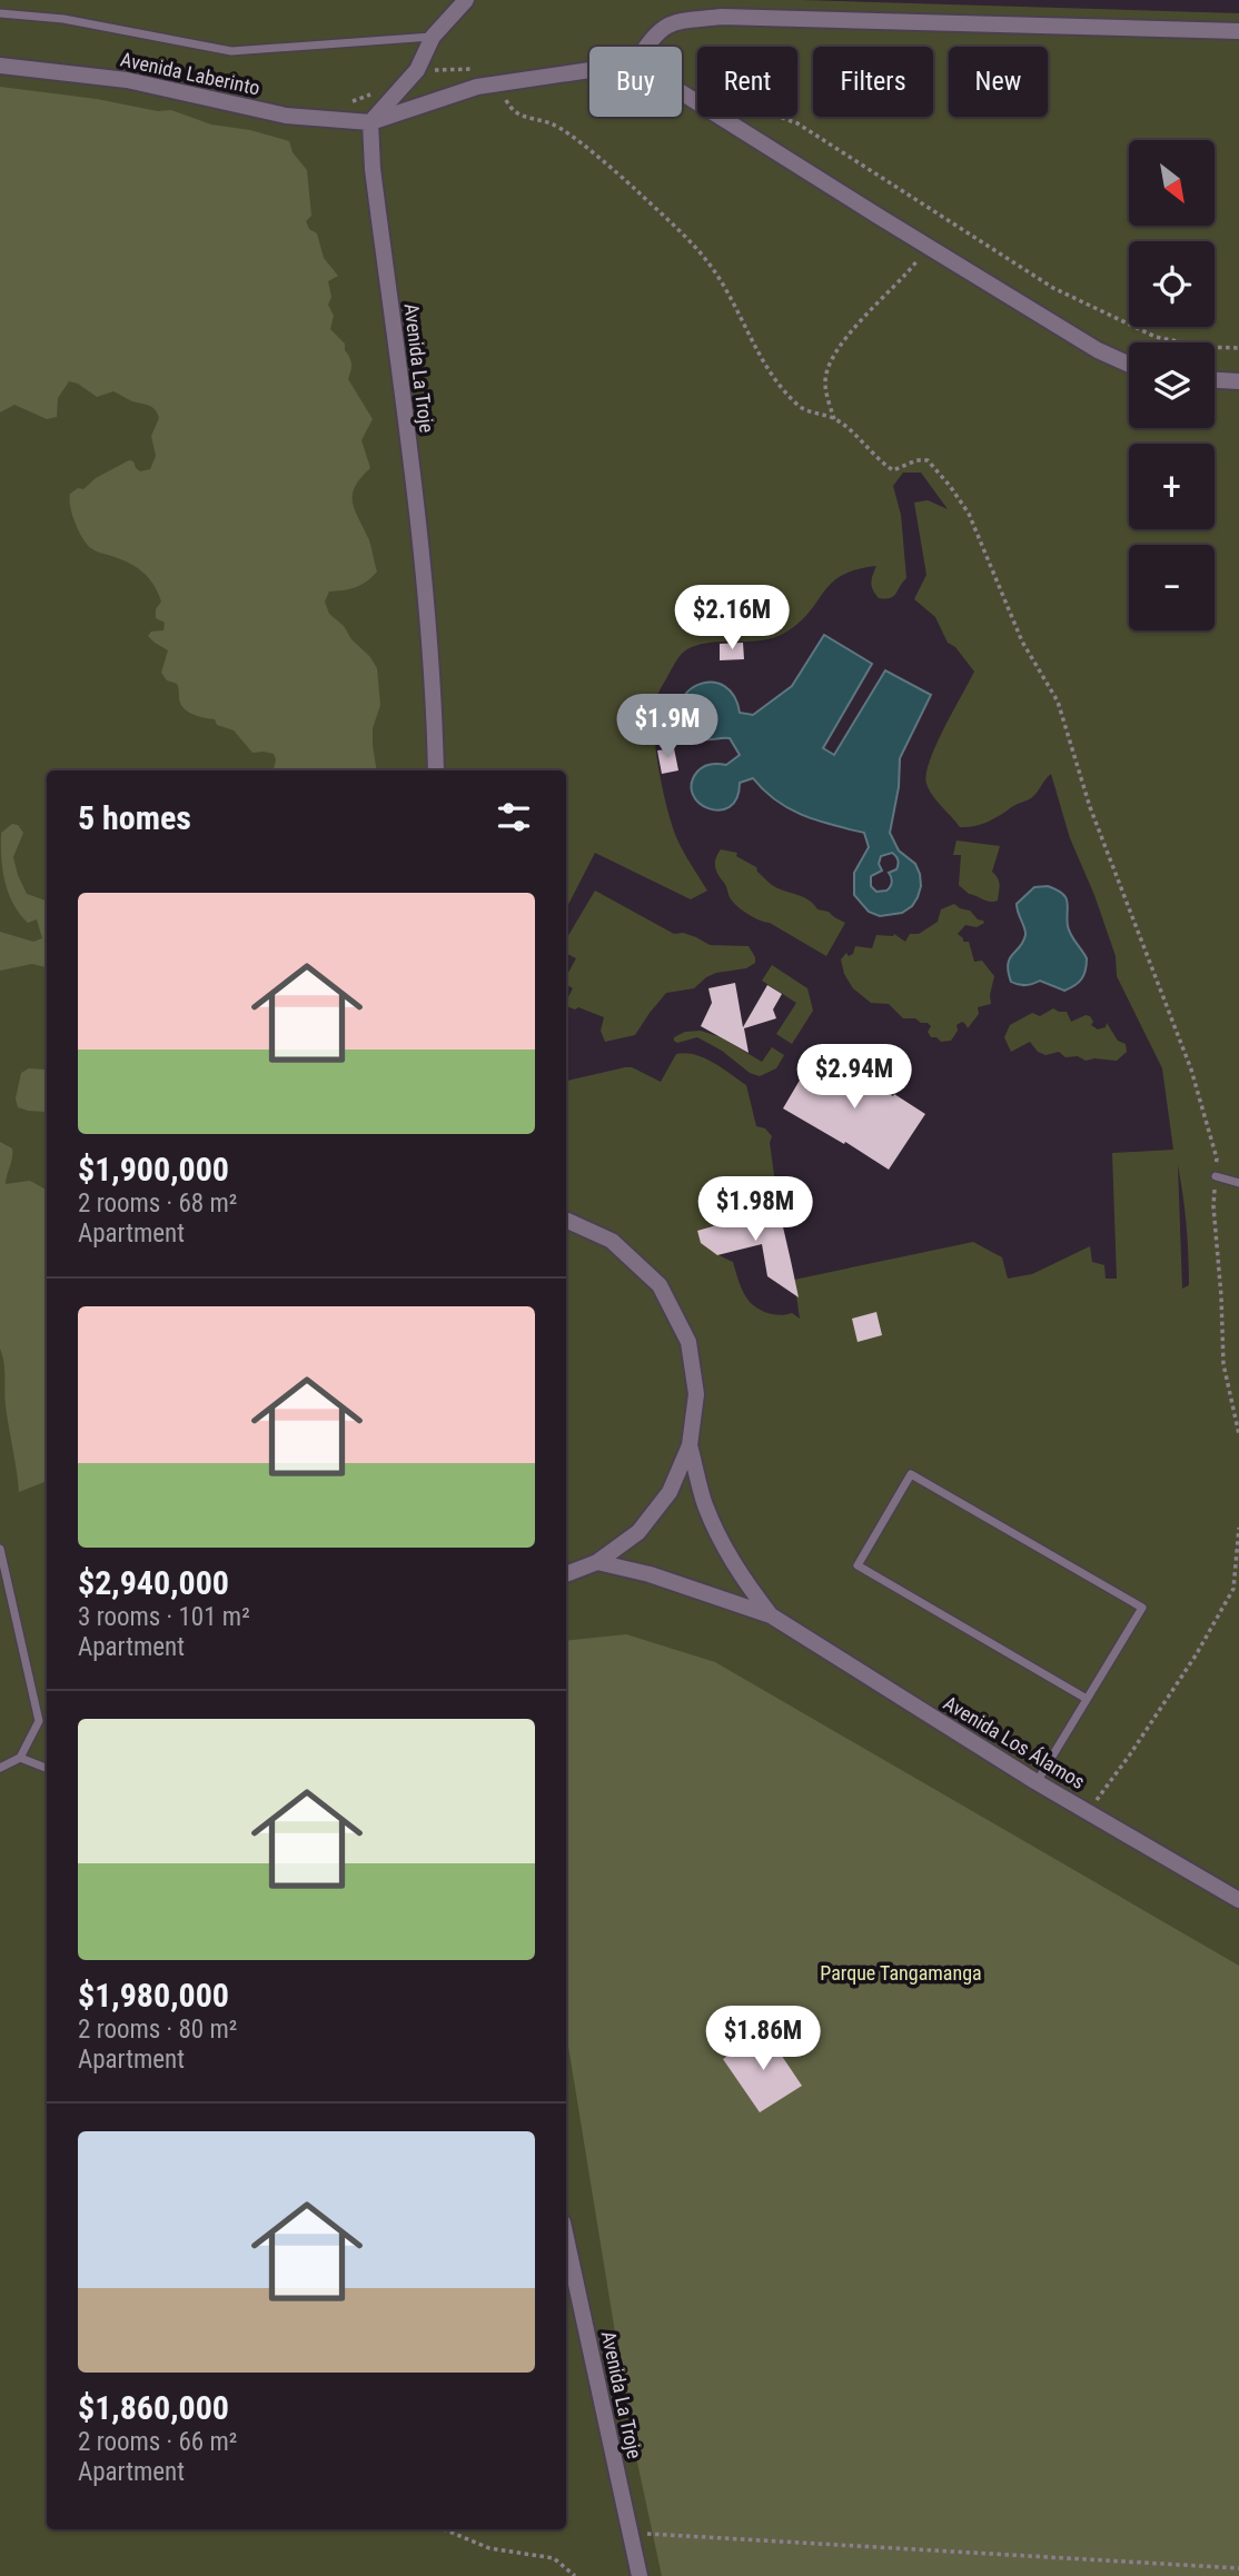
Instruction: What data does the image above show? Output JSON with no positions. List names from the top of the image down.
{
  "streets": {
    "street": ["Avenida Laberinto", "Avenida La Troje", "Avenida Los Álamos"]
  },
  "crossings": [
    ["Avenida Laberinto", "Avenida La Troje"]
  ],
  "parks": ["Parque Tangamanga"],
  "north": "bottom right",
  "page": {
    "chip": [
      "Buy",
      "Rent",
      "Filters",
      "New"
    ],
    "map_buttons": ["+", "−"],
    "price": [
      "$2.16M",
      "$1.9M",
      "$2.94M",
      "$1.98M",
      "$1.86M"
    ],
    "heading": "5 homes",
    "list": [
      {
        "name": "$1,900,000",
        "note": "2 rooms · 68 m² · Apartment"
      },
      {
        "name": "$2,940,000",
        "note": "3 rooms · 101 m² · Apartment"
      },
      {
        "name": "$1,980,000",
        "note": "2 rooms · 80 m² · Apartment"
      },
      {
        "name": "$1,860,000",
        "note": "2 rooms · 66 m² · Apartment"
      }
    ]
  }
}
